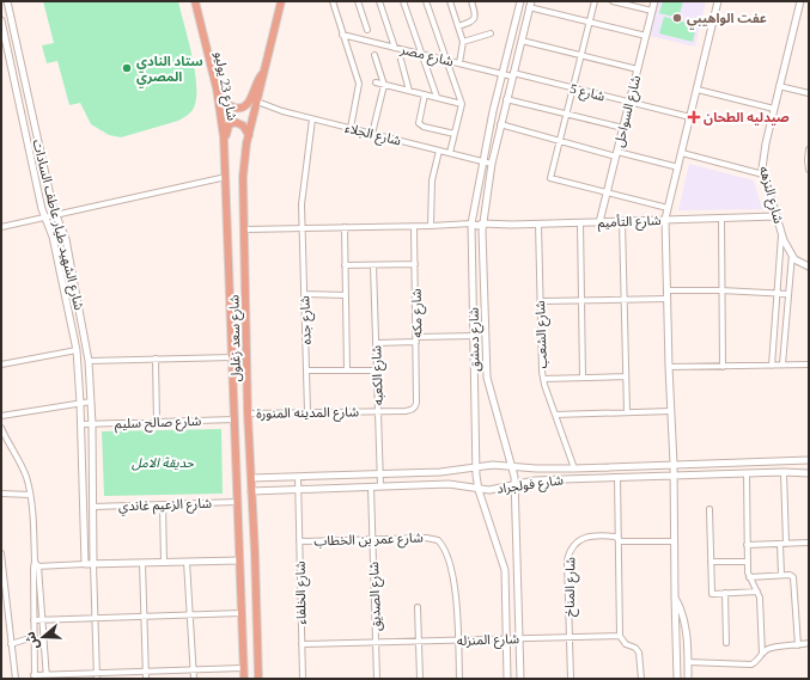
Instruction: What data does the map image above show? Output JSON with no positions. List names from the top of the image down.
{
  "streets": {
    "main road": ["شارع 23 يوليو", "شارع سعد زغلول"],
    "street": [
      "شارع مصر",
      "شارع 5",
      "شارع السواحل",
      "شارع الجلاء",
      "شارع النزهه",
      "شارع التأميم",
      "شارع الشهيد طيار عاطف السادات",
      "شارع مكه",
      "شارع جده",
      "شارع الشعب",
      "شارع دمشق",
      "شارع الكعبه",
      "شارع المدينه المنورة",
      "شارع صالح سليم",
      "شارع فولجراد",
      "شارع الزعيم غاندي",
      "شارع عمر بن الخطاب",
      "شارع المناخ",
      "شارع الخلفاء",
      "شارع الصديق",
      "شارع المنزله"
    ]
  },
  "crossings": [
    ["شارع مصر", "شارع 5"],
    ["شارع مصر", "شارع دمشق"],
    ["شارع 23 يوليو", "شارع سعد زغلول"],
    ["شارع 5", "شارع السواحل"],
    ["شارع 5", "شارع دمشق"],
    ["شارع السواحل", "شارع التأميم"],
    ["شارع الجلاء", "شارع جده"],
    ["شارع الجلاء", "شارع سعد زغلول"],
    ["شارع الجلاء", "شارع دمشق"],
    ["شارع النزهه", "شارع التأميم"],
    ["شارع التأميم", "شارع مكه"],
    ["شارع التأميم", "شارع جده"],
    ["شارع التأميم", "شارع الشعب"],
    ["شارع التأميم", "شارع سعد زغلول"],
    ["شارع التأميم", "شارع دمشق"],
    ["شارع الشهيد طيار عاطف السادات", "شارع صالح سليم"],
    ["شارع الشهيد طيار عاطف السادات", "شارع الزعيم غاندي"],
    ["شارع مكه", "شارع المدينه المنورة"],
    ["شارع جده", "شارع المدينه المنورة"],
    ["شارع الشعب", "شارع فولجراد"],
    ["شارع سعد زغلول", "شارع المدينه المنورة"],
    ["شارع سعد زغلول", "شارع صالح سليم"],
    ["شارع سعد زغلول", "شارع فولجراد"],
    ["شارع سعد زغلول", "شارع الزعيم غاندي"],
    ["شارع دمشق", "شارع فولجراد"],
    ["شارع دمشق", "شارع المنزله"],
    ["شارع الكعبه", "شارع المدينه المنورة"],
    ["شارع الكعبه", "شارع فولجراد"],
    ["شارع فولجراد", "شارع الخلفاء"],
    ["شارع فولجراد", "شارع الصديق"],
    ["شارع عمر بن الخطاب", "شارع الخلفاء"],
    ["شارع عمر بن الخطاب", "شارع الصديق"],
    ["شارع عمر بن الخطاب", "شارع المنزله"],
    ["شارع المناخ", "شارع المنزله"],
    ["شارع الخلفاء", "شارع المنزله"],
    ["شارع الصديق", "شارع المنزله"]
  ],
  "parks": ["حديقة الامل"],
  "places": {
    "other": ["عفت الواهيبي", "ستاد النادي المصري"],
    "health": ["صيدليه الطحان"]
  },
  "north": "left"
}
